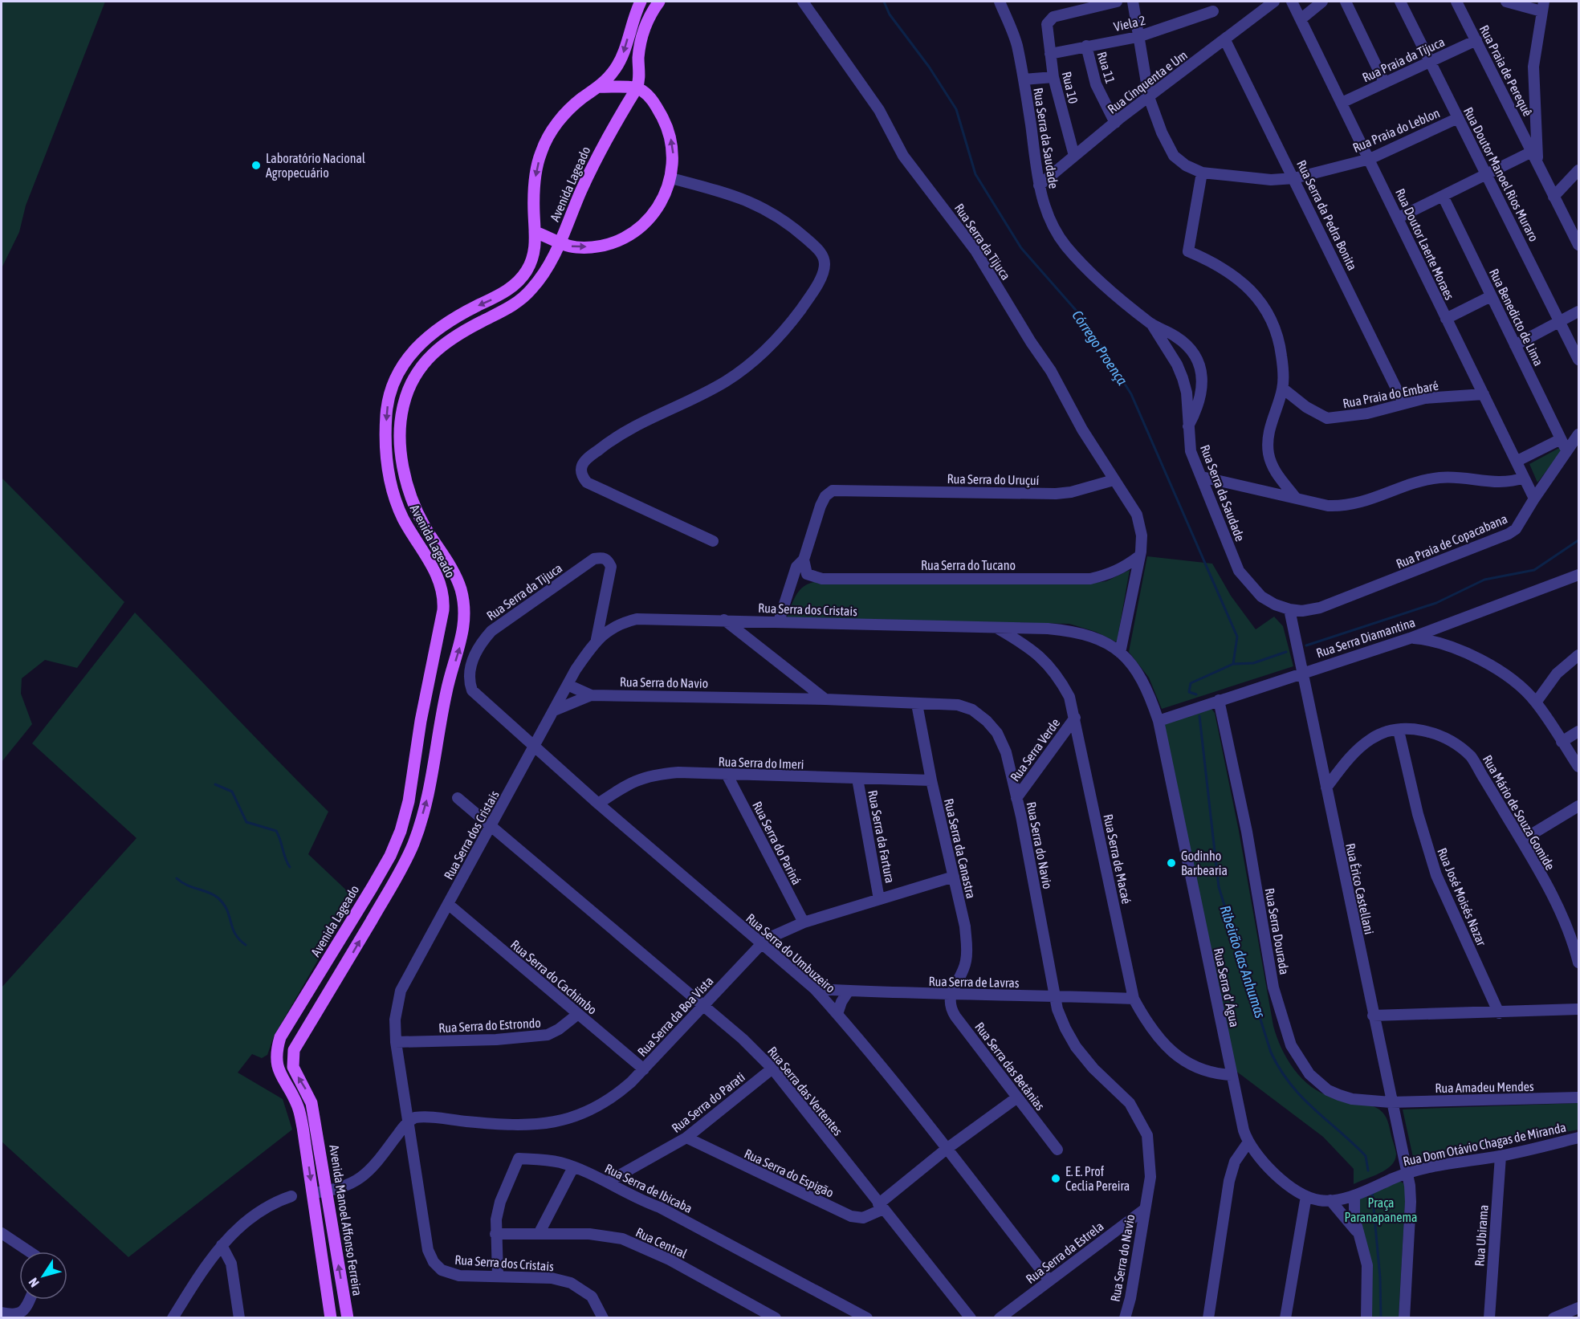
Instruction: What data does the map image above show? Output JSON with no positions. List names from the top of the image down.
{
  "streets": {
    "main road": ["Avenida Lageado", "Avenida Manoel Affonso Ferreira"],
    "street": [
      "Viela 2",
      "Rua Praia da Tijuca",
      "Rua 11",
      "Rua Praia de Perequê",
      "Rua Cinquenta e Um",
      "Rua 10",
      "Rua Praia do Leblon",
      "Rua Serra da Saudade",
      "Rua Doutor Manoel Rios Muraro",
      "Rua Serra da Pedra Bonita",
      "Rua Serra da Tijuca",
      "Rua Doutor Laerte Moraes",
      "Rua Benedicto de Lima",
      "Rua Praia do Embaré",
      "Rua Serra do Uruçuí",
      "Rua Praia de Copacabana",
      "Rua Serra do Tucano",
      "Rua Serra dos Cristais",
      "Rua Serra Diamantina",
      "Rua Serra do Navio",
      "Rua Serra Verde",
      "Rua Serra do Imeri",
      "Rua Mário de Souza Gomide",
      "Rua Serra da Fartura",
      "Rua Serra do Pariná",
      "Rua Serra da Canastra",
      "Rua Serra de Macaé",
      "Rua Érico Castellani",
      "Rua José Moisés Nazar",
      "Rua Serra Dourada",
      "Rua Serra do Umbuzeiro",
      "Rua Serra do Cachimbo",
      "Rua Serra de Lavras",
      "Rua Serra d' Água",
      "Rua Serra da Boa Vista",
      "Rua Serra do Estrondo",
      "Rua Serra das Betânias",
      "Rua Amadeu Mendes",
      "Rua Serra das Vertentes",
      "Rua Serra do Parati",
      "Rua Dom Otávio Chagas de Miranda",
      "Rua Serra do Espigão",
      "Rua Serra de Ibicaba",
      "Rua Ubirama",
      "Rua Central",
      "Rua Serra da Estrela"
    ]
  },
  "crossings": [
    ["Viela 2", "Rua 11"],
    ["Viela 2", "Rua 10"],
    ["Rua Praia da Tijuca", "Rua Praia de Perequê"],
    ["Rua Praia da Tijuca", "Rua Doutor Manoel Rios Muraro"],
    ["Rua Praia da Tijuca", "Rua Doutor Laerte Moraes"],
    ["Rua 11", "Rua Cinquenta e Um"],
    ["Rua Cinquenta e Um", "Rua 10"],
    ["Rua Cinquenta e Um", "Rua Serra da Saudade"],
    ["Rua Cinquenta e Um", "Rua Serra da Pedra Bonita"],
    ["Rua Praia do Leblon", "Rua Doutor Manoel Rios Muraro"],
    ["Rua Praia do Leblon", "Rua Serra da Pedra Bonita"],
    ["Rua Praia do Leblon", "Rua Doutor Laerte Moraes"],
    ["Rua Serra da Saudade", "Rua Praia de Copacabana"],
    ["Rua Serra da Saudade", "Rua Érico Castellani"],
    ["Avenida Lageado", "Avenida Manoel Affonso Ferreira"],
    ["Rua Serra da Pedra Bonita", "Rua Praia do Embaré"],
    ["Rua Serra da Tijuca", "Rua Serra do Uruçuí"],
    ["Rua Serra da Tijuca", "Rua Serra dos Cristais"],
    ["Rua Serra da Tijuca", "Rua Serra do Umbuzeiro"],
    ["Rua Doutor Laerte Moraes", "Rua Praia do Embaré"],
    ["Rua Doutor Laerte Moraes", "Rua Praia de Copacabana"],
    ["Rua Benedicto de Lima", "Rua Praia de Copacabana"],
    ["Rua Serra do Uruçuí", "Rua Serra do Tucano"],
    ["Rua Serra do Uruçuí", "Rua Serra dos Cristais"],
    ["Rua Praia de Copacabana", "Rua Érico Castellani"],
    ["Rua Serra dos Cristais", "Rua Serra do Navio"],
    ["Rua Serra dos Cristais", "Rua Serra de Macaé"],
    ["Rua Serra dos Cristais", "Rua Serra do Umbuzeiro"],
    ["Rua Serra dos Cristais", "Rua Serra do Cachimbo"],
    ["Rua Serra dos Cristais", "Rua Serra d' Água"],
    ["Rua Serra dos Cristais", "Rua Serra da Boa Vista"],
    ["Rua Serra dos Cristais", "Rua Serra do Estrondo"],
    ["Rua Serra dos Cristais", "Rua Serra das Vertentes"],
    ["Rua Serra dos Cristais", "Rua Serra de Ibicaba"],
    ["Rua Serra Diamantina", "Rua Érico Castellani"],
    ["Rua Serra Diamantina", "Rua Serra Dourada"],
    ["Rua Serra Diamantina", "Rua Serra d' Água"],
    ["Rua Serra do Navio", "Rua Serra Verde"],
    ["Rua Serra do Navio", "Rua Serra da Canastra"],
    ["Rua Serra do Navio", "Rua Serra de Lavras"],
    ["Rua Serra do Navio", "Rua Serra da Estrela"],
    ["Rua Serra Verde", "Rua Serra de Macaé"],
    ["Rua Serra do Imeri", "Rua Serra da Fartura"],
    ["Rua Serra do Imeri", "Rua Serra do Pariná"],
    ["Rua Serra do Imeri", "Rua Serra da Canastra"],
    ["Rua Serra do Imeri", "Rua Serra do Umbuzeiro"],
    ["Rua Mário de Souza Gomide", "Rua Érico Castellani"],
    ["Rua Mário de Souza Gomide", "Rua José Moisés Nazar"],
    ["Rua Serra da Fartura", "Rua Serra da Boa Vista"],
    ["Rua Serra do Pariná", "Rua Serra da Boa Vista"],
    ["Rua Serra da Canastra", "Rua Serra de Lavras"],
    ["Rua Serra da Canastra", "Rua Serra da Boa Vista"],
    ["Rua Serra da Canastra", "Rua Serra das Betânias"],
    ["Rua Serra de Macaé", "Rua Serra de Lavras"],
    ["Rua Serra de Macaé", "Rua Serra d' Água"],
    ["Rua Érico Castellani", "Rua Serra Dourada"],
    ["Rua Érico Castellani", "Rua Amadeu Mendes"],
    ["Rua Érico Castellani", "Rua Dom Otávio Chagas de Miranda"],
    ["Rua Serra Dourada", "Rua Amadeu Mendes"],
    ["Rua Serra do Umbuzeiro", "Rua Serra de Lavras"],
    ["Rua Serra do Umbuzeiro", "Rua Serra da Boa Vista"],
    ["Rua Serra do Umbuzeiro", "Rua Serra do Espigão"],
    ["Rua Serra do Umbuzeiro", "Rua Serra da Estrela"],
    ["Rua Serra do Cachimbo", "Rua Serra da Boa Vista"],
    ["Rua Serra do Cachimbo", "Rua Serra do Estrondo"],
    ["Rua Serra de Lavras", "Rua Serra das Betânias"],
    ["Rua Serra d' Água", "Rua Dom Otávio Chagas de Miranda"],
    ["Rua Serra da Boa Vista", "Rua Serra das Vertentes"],
    ["Rua Serra das Betânias", "Rua Serra do Espigão"],
    ["Rua Serra das Vertentes", "Rua Serra do Parati"],
    ["Rua Serra das Vertentes", "Rua Serra do Espigão"],
    ["Rua Serra do Parati", "Rua Serra do Espigão"],
    ["Rua Serra do Parati", "Rua Serra de Ibicaba"],
    ["Rua Dom Otávio Chagas de Miranda", "Rua Ubirama"],
    ["Rua Serra de Ibicaba", "Rua Central"]
  ],
  "water": ["Córrego Proença", "Ribeirão das Anhumas"],
  "parks": ["Praça Paranapanema"],
  "places": ["Laboratório Nacional Agropecuário", "Godinho Barbearia", "E. E. Prof Ceclia Pereira"],
  "north": "bottom left"
}
